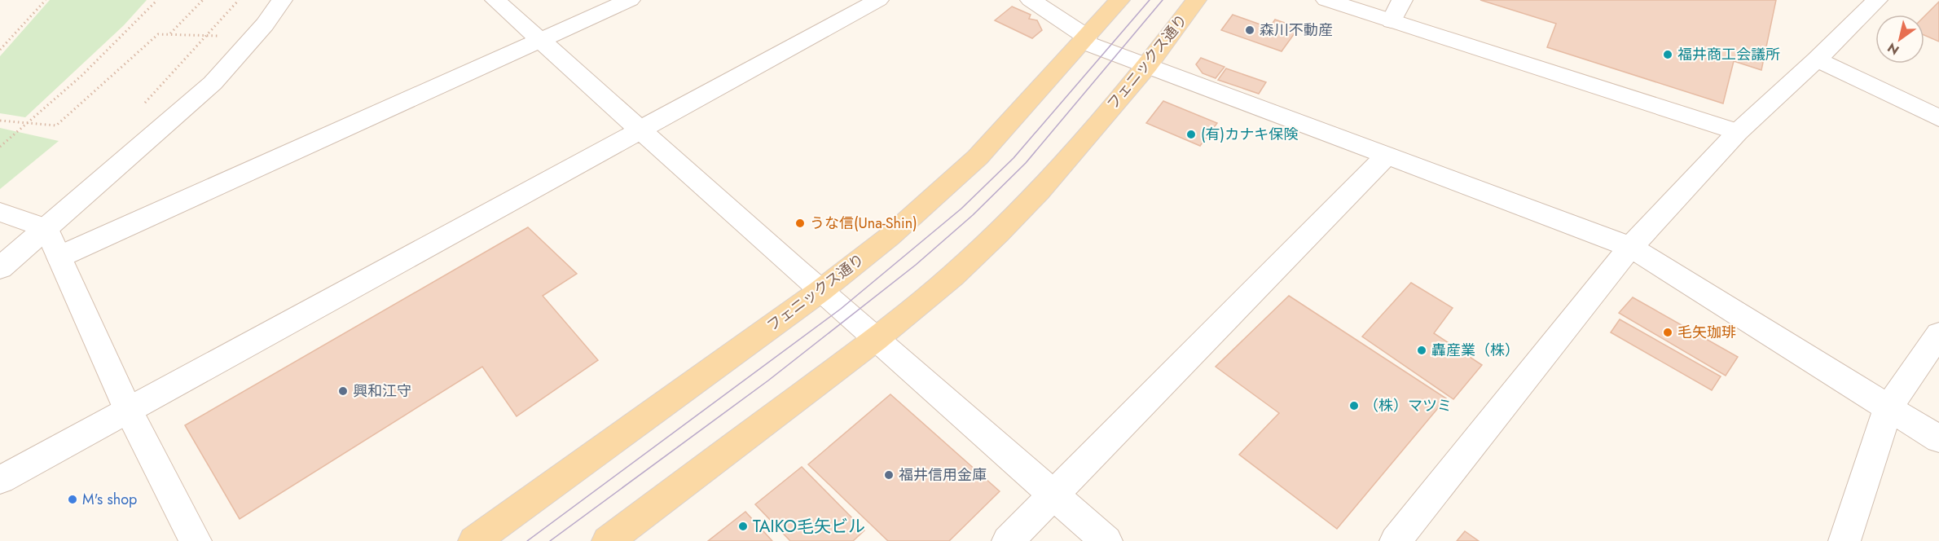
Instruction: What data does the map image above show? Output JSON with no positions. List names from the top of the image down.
{
  "streets": {
    "main road": ["フェニックス通り"]
  },
  "places": [
    "森川不動産",
    "福井商工会議所",
    "(有)カナキ保険",
    "うな信(Una-Shin)",
    "毛矢珈琲",
    "轟産業（株）",
    "興和江守",
    "（株）マツミ",
    "福井信用金庫",
    "M's shop",
    "TAIKO毛矢ビル"
  ],
  "north": "bottom left"
}
